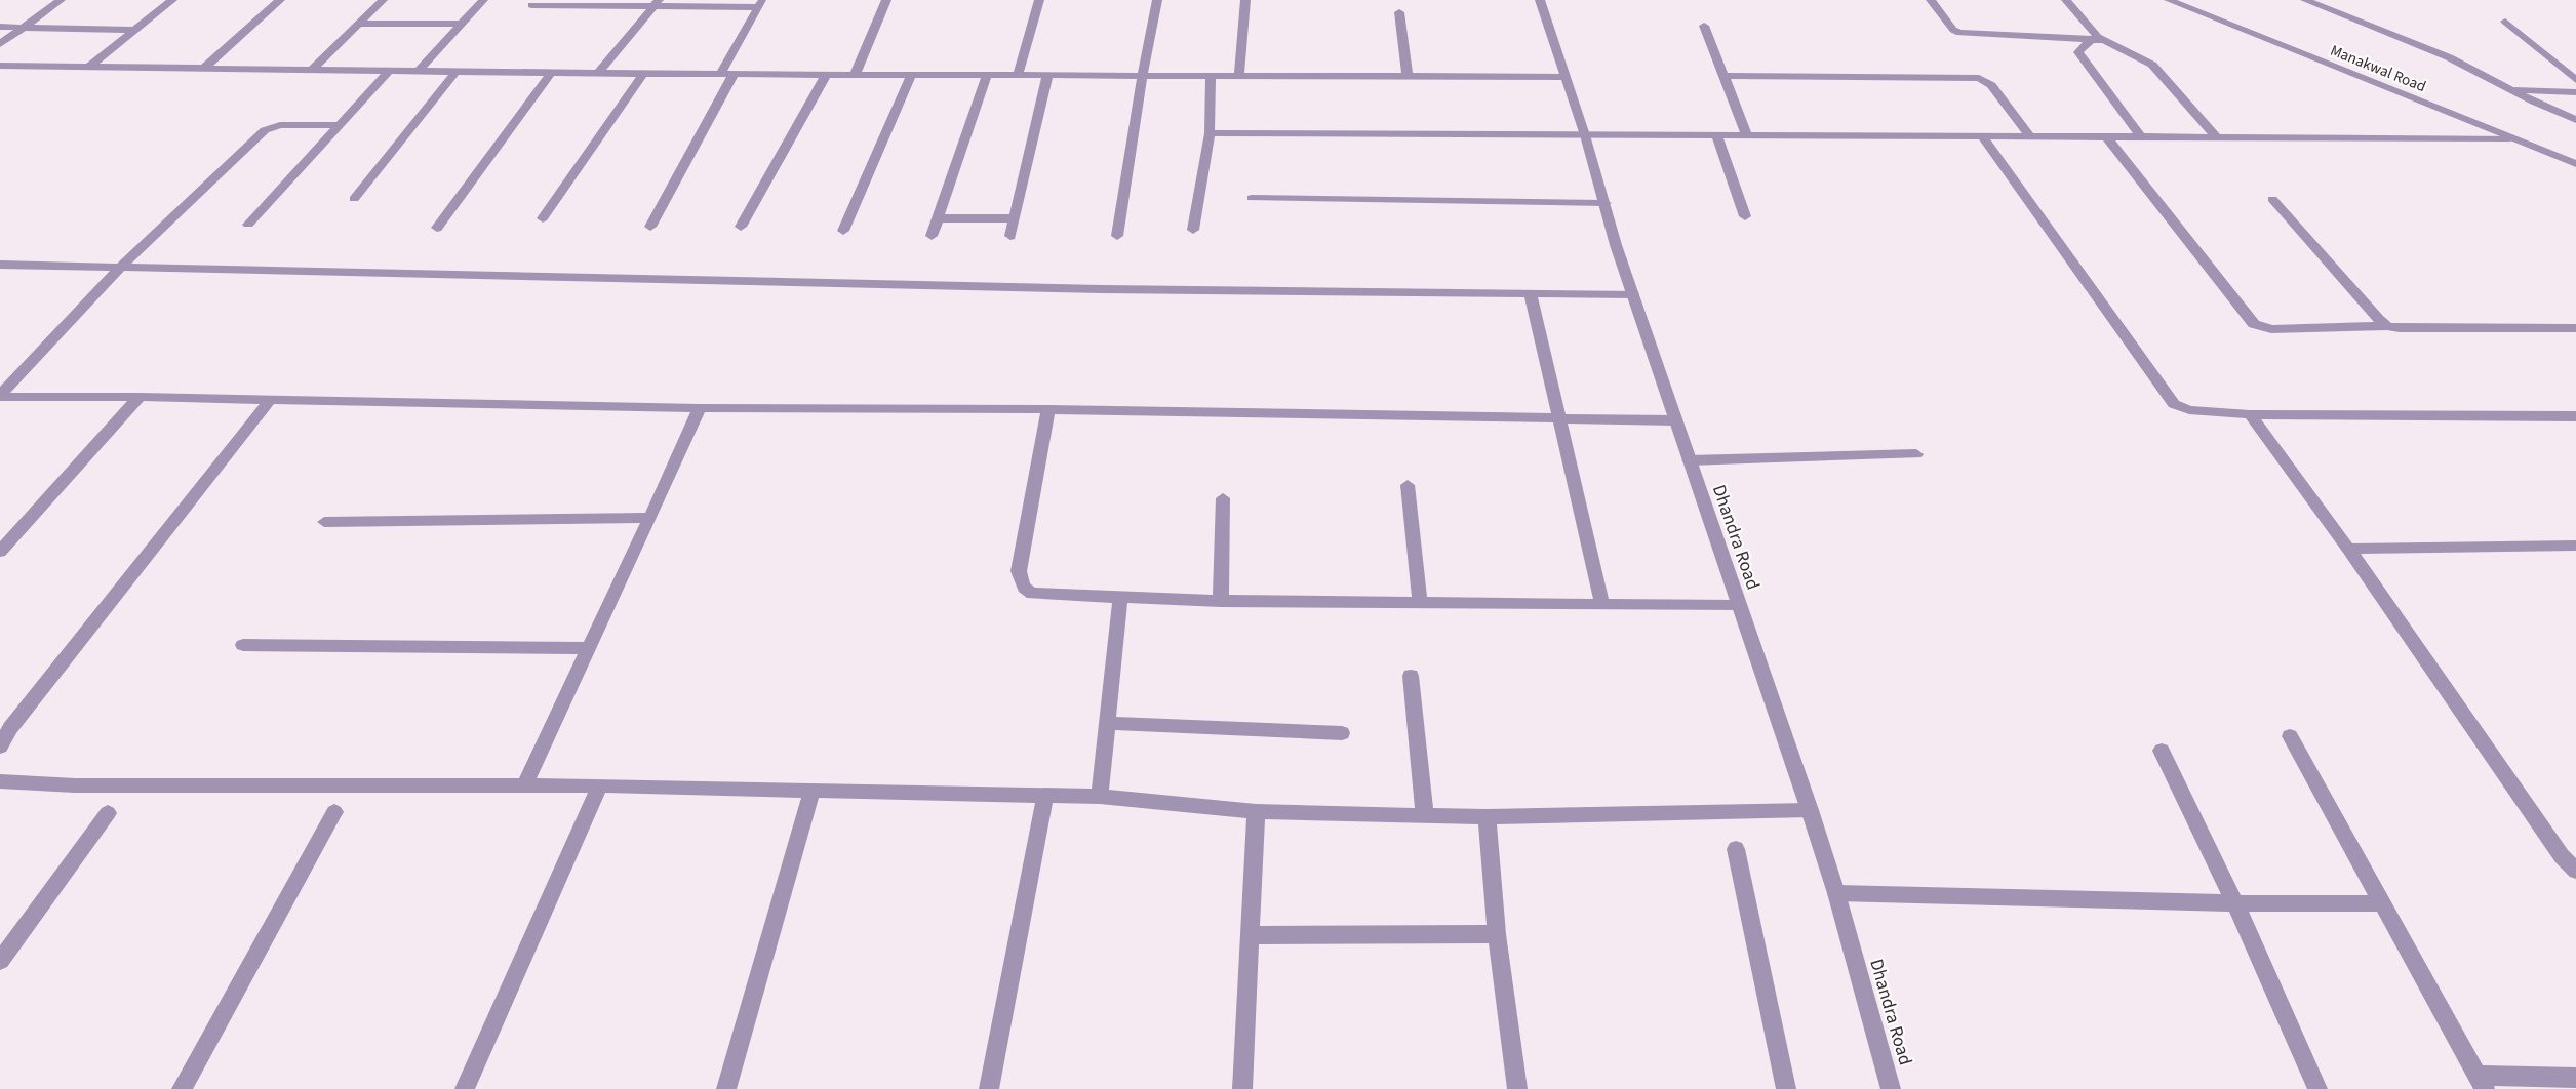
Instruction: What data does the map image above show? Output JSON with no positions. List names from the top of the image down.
{
  "streets": {
    "street": ["Manakwal Road", "Dhandra Road"]
  }
}
